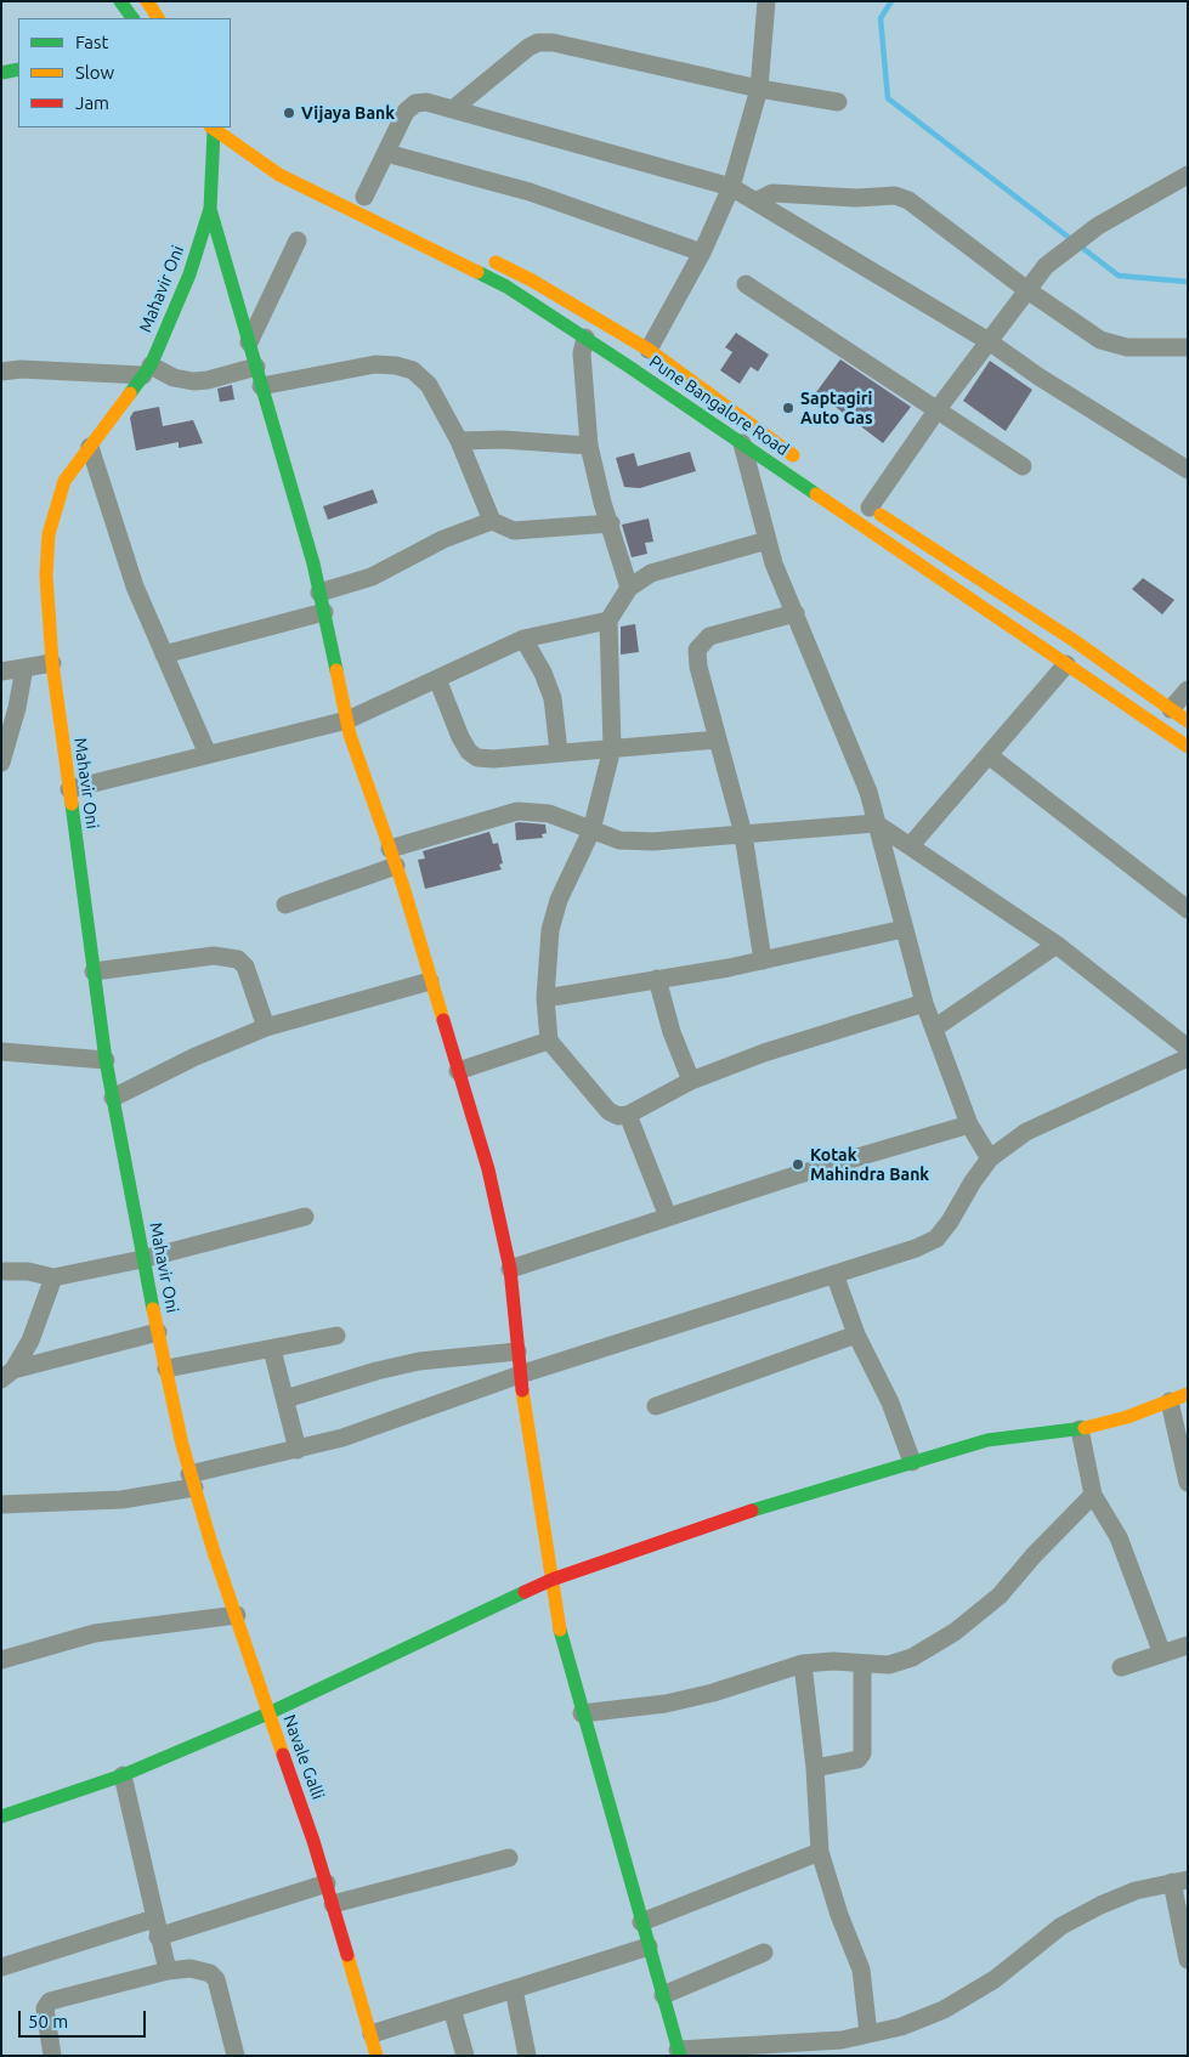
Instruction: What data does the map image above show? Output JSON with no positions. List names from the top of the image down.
{
  "streets": {
    "street": ["Mahavir Oni", "Pune Bangalore Road", "Navale Galli"]
  },
  "crossings": [
    ["Mahavir Oni", "Pune Bangalore Road"],
    ["Mahavir Oni", "Navale Galli"]
  ],
  "places": ["Vijaya Bank", "Saptagiri Auto Gas", "Kotak Mahindra Bank"],
  "legend": ["Fast", "Slow", "Jam"],
  "scale_bar": "50 m"
}
